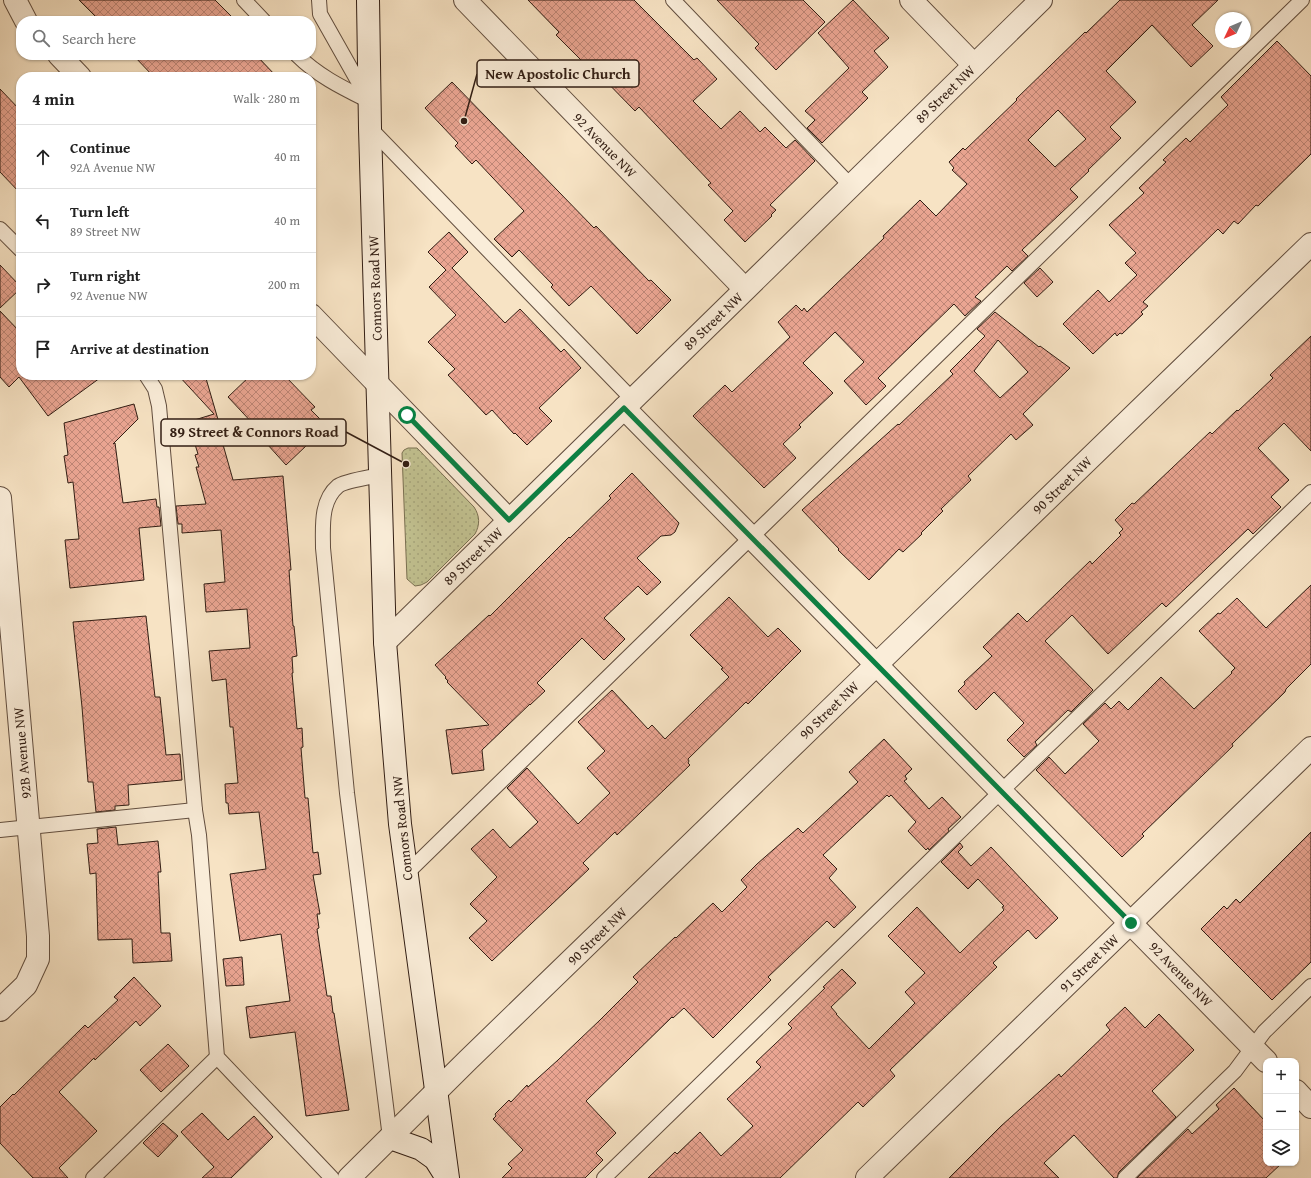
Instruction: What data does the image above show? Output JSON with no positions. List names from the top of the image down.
{
  "streets": {
    "street": [
      "89 Street NW",
      "92 Avenue NW",
      "Connors Road NW",
      "90 Street NW",
      "92B Avenue NW",
      "91 Street NW"
    ]
  },
  "crossings": [
    ["89 Street NW", "92 Avenue NW"],
    ["89 Street NW", "Connors Road NW"],
    ["92 Avenue NW", "90 Street NW"],
    ["92 Avenue NW", "91 Street NW"],
    ["Connors Road NW", "90 Street NW"]
  ],
  "places": ["New Apostolic Church", "89 Street & Connors Road"],
  "north": "bottom left",
  "page": {
    "search": "Search here",
    "heading": ["4 min", "Walk · 280 m"],
    "list": [
      ["Continue", "92A Avenue NW", "40 m"],
      ["Turn left", "89 Street NW", "40 m"],
      ["Turn right", "92 Avenue NW", "200 m"],
      "Arrive at destination"
    ],
    "map_buttons": ["+", "−"]
  }
}
